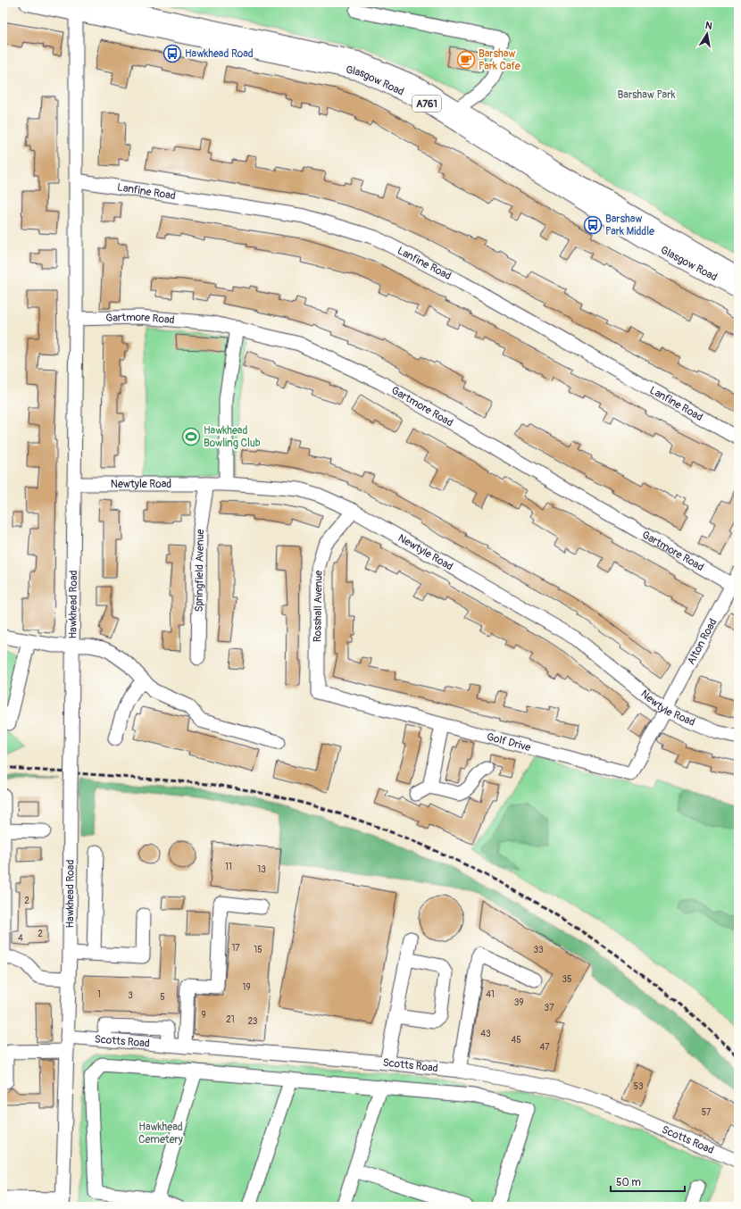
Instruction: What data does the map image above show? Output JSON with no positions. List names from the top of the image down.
{
  "streets": {
    "main road": ["Glasgow Road", "A761"],
    "street": [
      "Lanfine Road",
      "Gartmore Road",
      "Newtyle Road",
      "Springfield Avenue",
      "Hawkhead Road",
      "Rosshall Avenue",
      "Alton Road",
      "Golf Drive",
      "Scotts Road"
    ]
  },
  "crossings": [
    ["Glasgow Road", "Hawkhead Road"],
    ["Lanfine Road", "Hawkhead Road"],
    ["Gartmore Road", "Hawkhead Road"],
    ["Gartmore Road", "Alton Road"],
    ["Newtyle Road", "Springfield Avenue"],
    ["Newtyle Road", "Hawkhead Road"],
    ["Newtyle Road", "Rosshall Avenue"],
    ["Newtyle Road", "Alton Road"],
    ["Newtyle Road", "Golf Drive"],
    ["Hawkhead Road", "Scotts Road"],
    ["Rosshall Avenue", "Golf Drive"],
    ["Alton Road", "Golf Drive"]
  ],
  "parks": ["Barshaw Park", "Hawkhead Cemetery"],
  "places": {
    "bus stop": ["Hawkhead Road", "Barshaw Park Middle"],
    "cafe": ["Barshaw Park Cafe"],
    "sports": ["Hawkhead Bowling Club"]
  },
  "house_numbers": [
    "11",
    "13",
    "2",
    "2",
    "4",
    "17",
    "15",
    "33",
    "35",
    "19",
    "1",
    "41",
    "3",
    "5",
    "39",
    "37",
    "9",
    "21",
    "23",
    "43",
    "45",
    "47",
    "53",
    "57"
  ],
  "scale_bar": "50 m",
  "north": "top"
}
